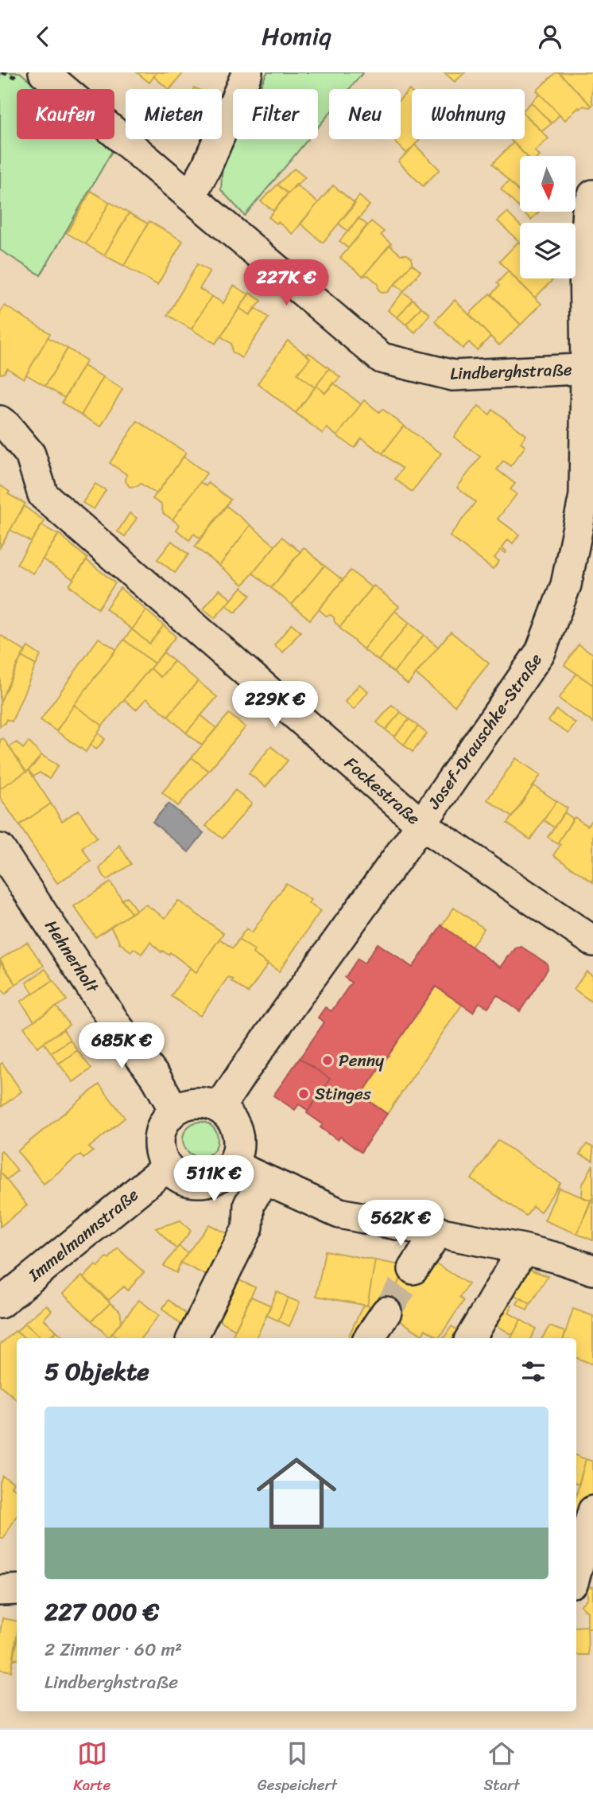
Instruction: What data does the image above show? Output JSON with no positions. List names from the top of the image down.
{
  "streets": {
    "street": [
      "Lindberghstraße",
      "Josef-Drauschke-Straße",
      "Fockestraße",
      "Hehnerholt",
      "Immelmannstraße"
    ]
  },
  "crossings": [
    ["Lindberghstraße", "Josef-Drauschke-Straße"],
    ["Josef-Drauschke-Straße", "Fockestraße"],
    ["Josef-Drauschke-Straße", "Hehnerholt"],
    ["Josef-Drauschke-Straße", "Immelmannstraße"],
    ["Hehnerholt", "Immelmannstraße"]
  ],
  "places": ["Penny", "Stinges"],
  "north": "bottom",
  "page": {
    "header": "Homiq",
    "chip": [
      "Kaufen",
      "Mieten",
      "Filter",
      "Neu",
      "Wohnung"
    ],
    "price": [
      "227K €",
      "229K €",
      "685K €",
      "511K €",
      "562K €"
    ],
    "heading": "5 Objekte",
    "list": [
      {
        "name": "227 000 €",
        "note": "2 Zimmer · 60 m² · Lindberghstraße"
      }
    ],
    "tabs": ["Karte", "Gespeichert", "Start"]
  }
}
